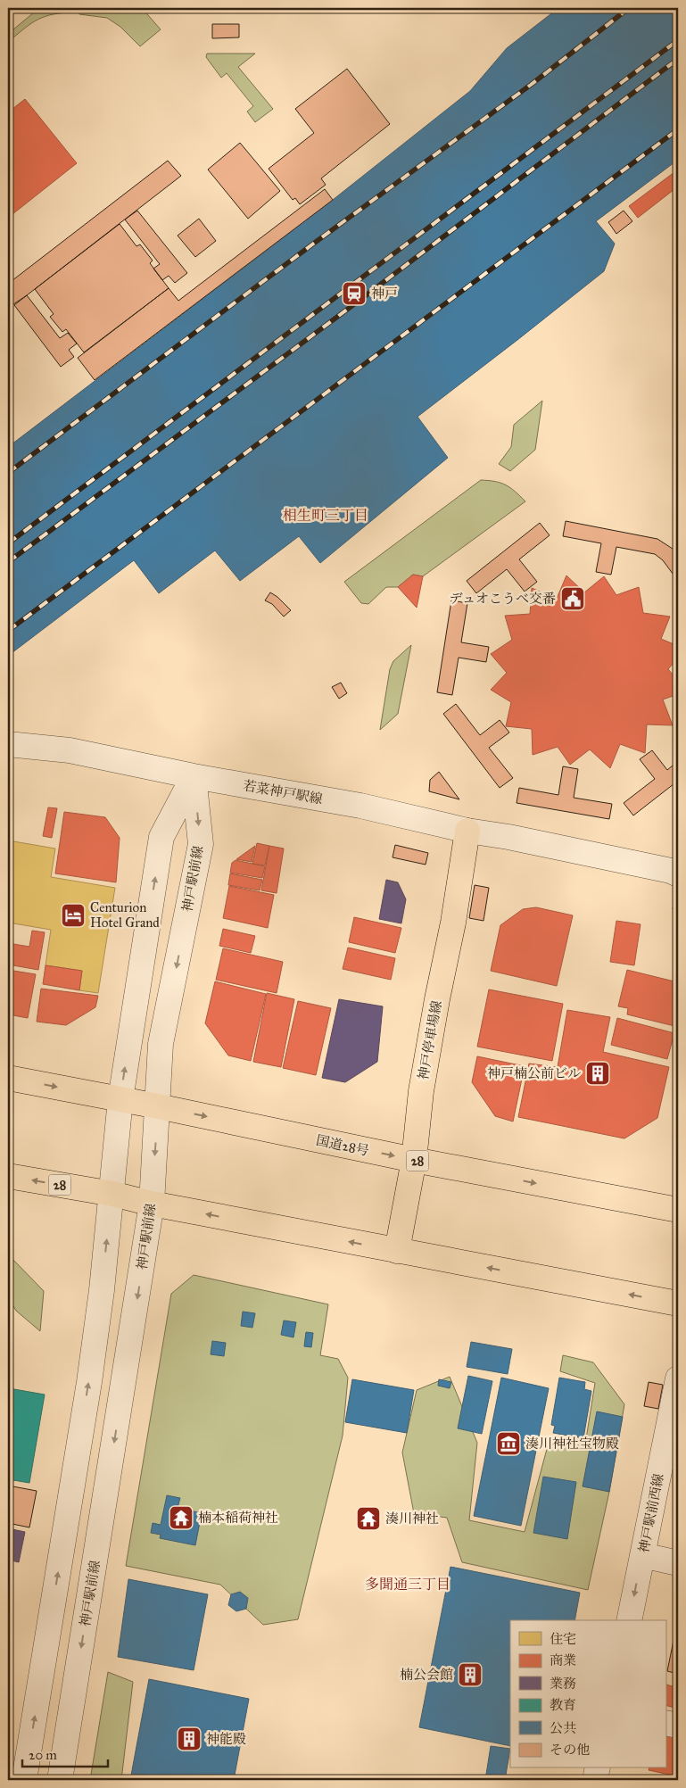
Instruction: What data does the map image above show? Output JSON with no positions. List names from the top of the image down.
{
  "streets": {
    "main road": ["神戸停車場線", "国道28号", "28"],
    "street": ["若菜神戸駅線", "神戸駅前線", "神戸駅前西線"]
  },
  "crossings": [
    ["若菜神戸駅線", "神戸駅前線"],
    ["若菜神戸駅線", "神戸停車場線"],
    ["神戸駅前線", "国道28号"],
    ["神戸駅前線", "28"],
    ["神戸停車場線", "国道28号"],
    ["神戸停車場線", "28"]
  ],
  "districts": ["相生町三丁目", "多聞通三丁目"],
  "places": {
    "station": ["神戸"],
    "public building": ["デュオこうべ交番"],
    "hotel": ["Centurion Hotel Grand"],
    "building": ["神戸楠公前ビル", "楠公会館", "神能殿"],
    "museum": ["湊川神社宝物殿"],
    "temple": ["楠本稲荷神社", "湊川神社"]
  },
  "legend": [
    "住宅",
    "商業",
    "業務",
    "教育",
    "公共",
    "その他"
  ],
  "scale_bar": "20 m"
}
